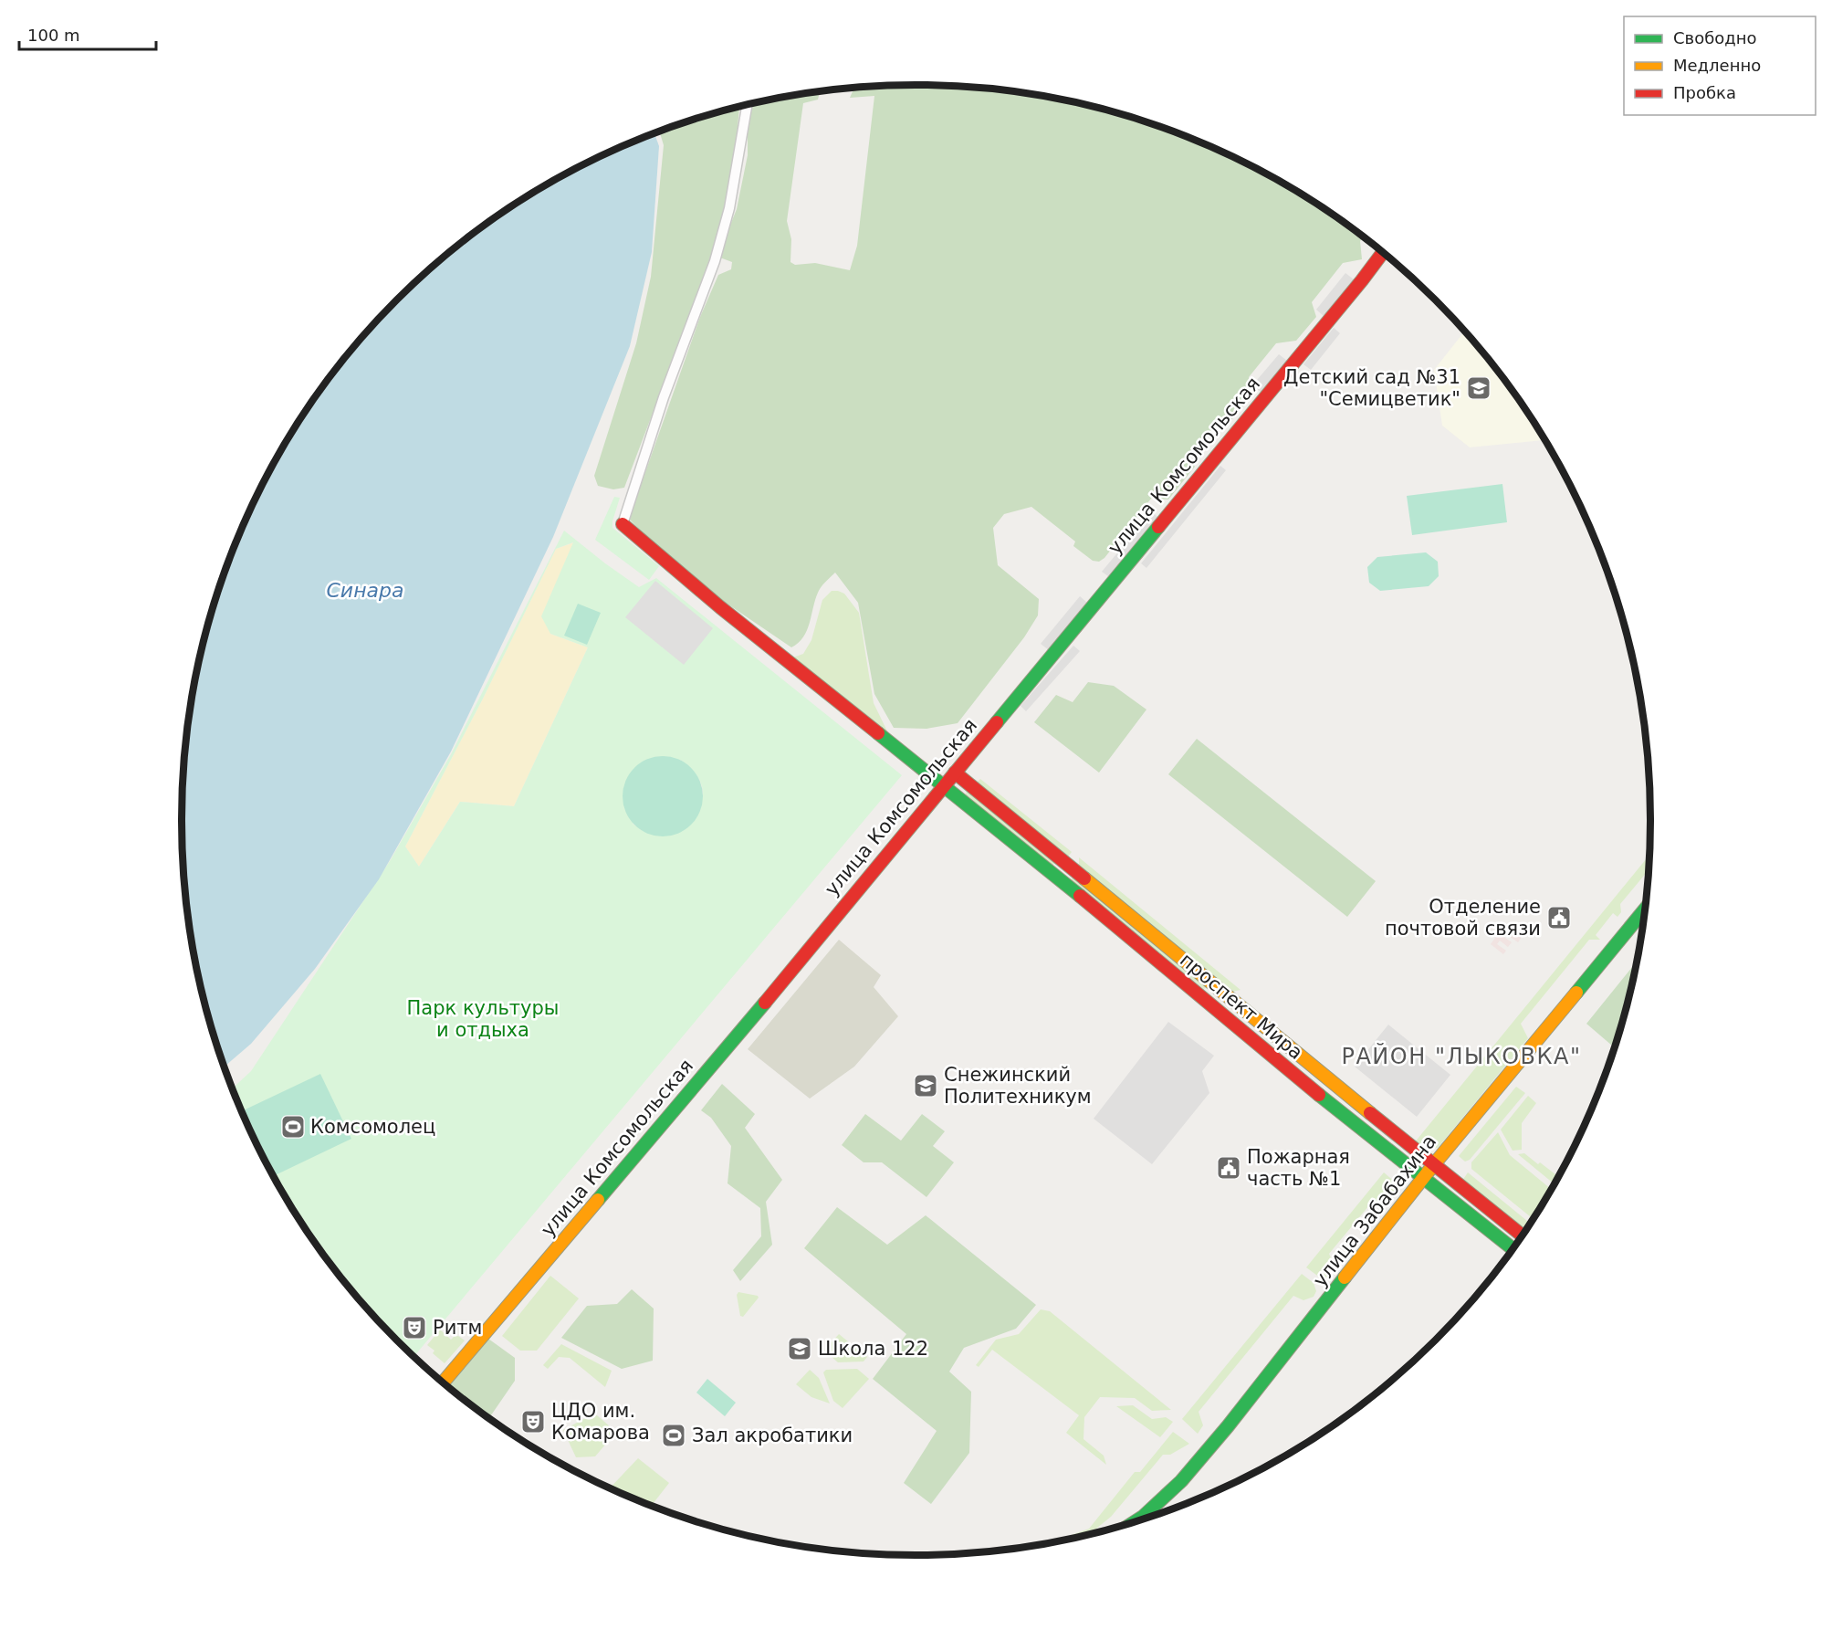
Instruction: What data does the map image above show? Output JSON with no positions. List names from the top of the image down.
{
  "streets": {
    "street": ["улица Комсомольская", "проспект Мира", "улица Забабахина"]
  },
  "crossings": [
    ["улица Комсомольская", "проспект Мира"],
    ["проспект Мира", "улица Забабахина"]
  ],
  "districts": ["РАЙОН \"ЛЫКОВКА\""],
  "water": ["Синара"],
  "parks": ["Парк культуры и отдыха"],
  "places": {
    "school or university": ["Детский сад №31 \"Семицветик\"", "Снежинский Политехникум", "Школа 122"],
    "public building": ["Отделение почтовой связи", "Пожарная часть №1"],
    "sports": ["Комсомолец", "Зал акробатики"],
    "theatre": ["Ритм", "ЦДО им. Комарова"]
  },
  "legend": ["Свободно", "Медленно", "Пробка"],
  "scale_bar": "100 m"
}
